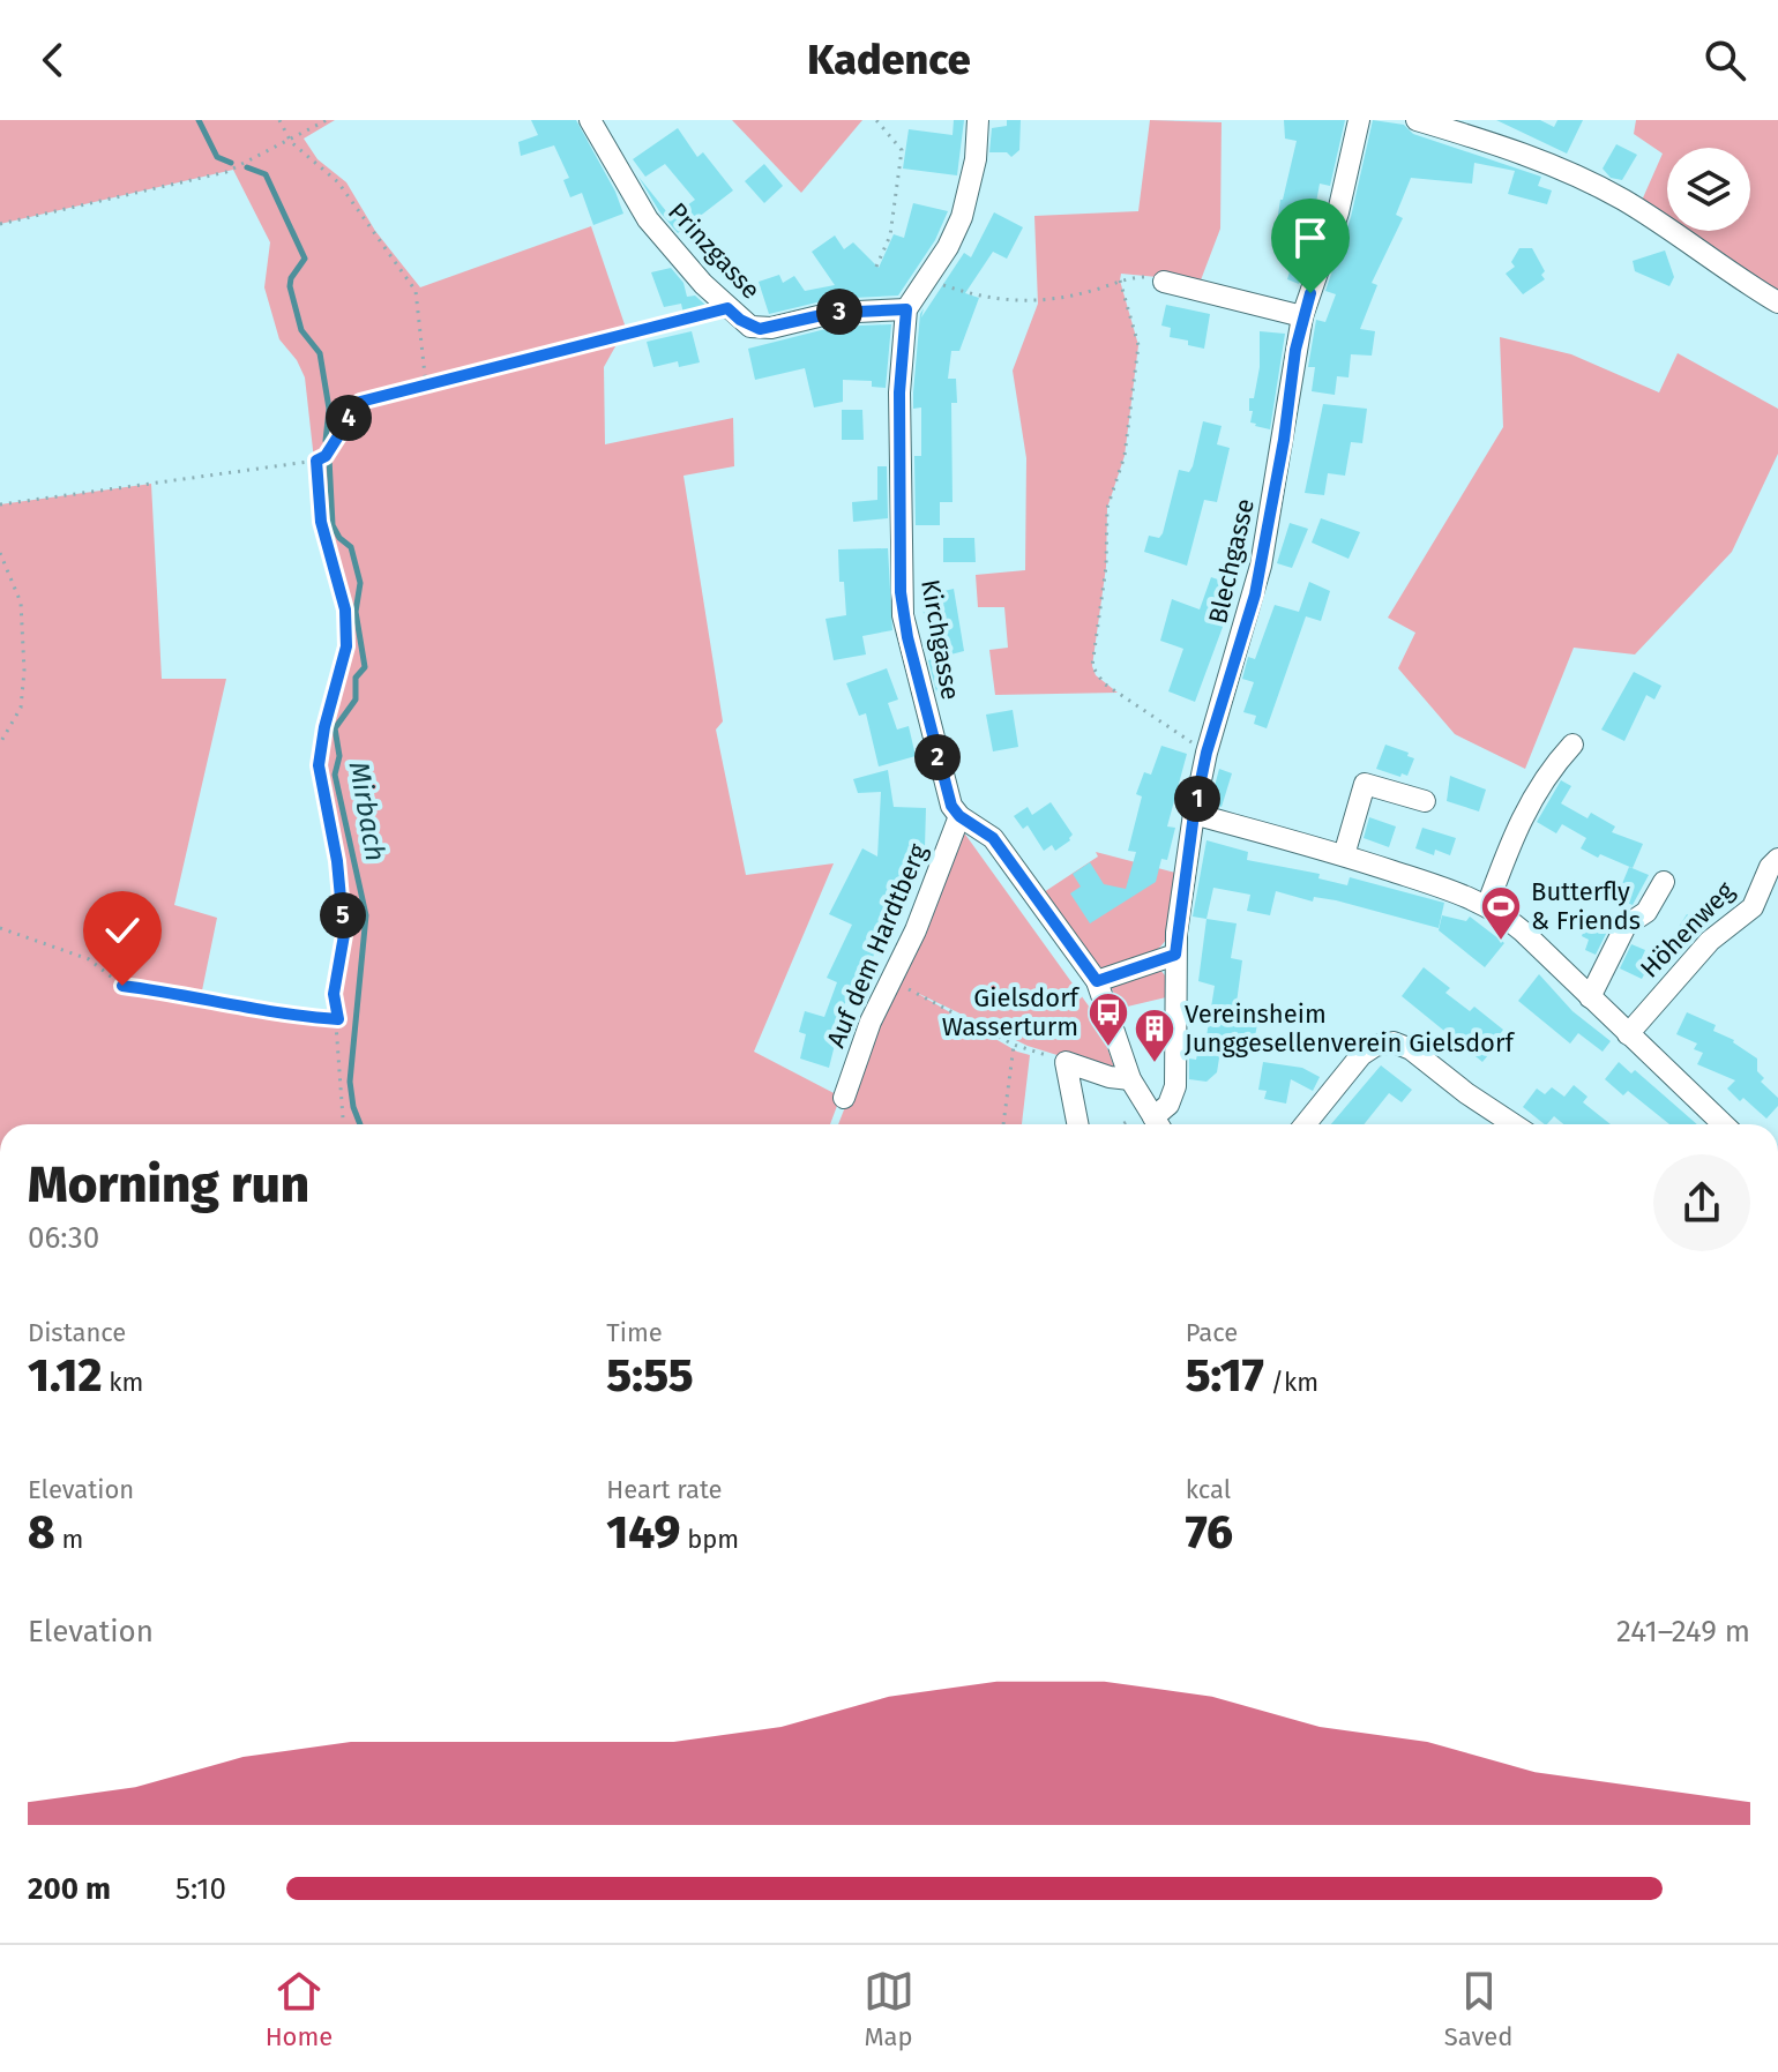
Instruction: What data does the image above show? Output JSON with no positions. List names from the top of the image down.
{
  "streets": {
    "street": [
      "Prinzgasse",
      "Blechgasse",
      "Kirchgasse",
      "Höhenweg",
      "Auf dem Hardtberg"
    ]
  },
  "crossings": [
    ["Prinzgasse", "Kirchgasse"],
    ["Kirchgasse", "Auf dem Hardtberg"]
  ],
  "water": ["Mirbach"],
  "places": {
    "sports": ["Butterfly & Friends"],
    "bus stop": ["Gielsdorf Wasserturm"],
    "building": ["Vereinsheim Junggesellenverein Gielsdorf"]
  },
  "page": {
    "header": "Kadence",
    "pins": [
      "3",
      "4",
      "2",
      "1",
      "5"
    ],
    "heading": ["Morning run", "06:30"],
    "stats": [
      ["Distance", "1.12 km"],
      ["Time", "5:55"],
      ["Pace", "5:17 /km"],
      ["Elevation", "8 m"],
      ["Heart rate", "149 bpm"],
      ["kcal", "76"]
    ],
    "chart": ["Elevation", "241–249 m"],
    "list": [
      {
        "name": "200 m",
        "note": "5:10"
      }
    ],
    "tabs": ["Home", "Map", "Saved"]
  }
}
